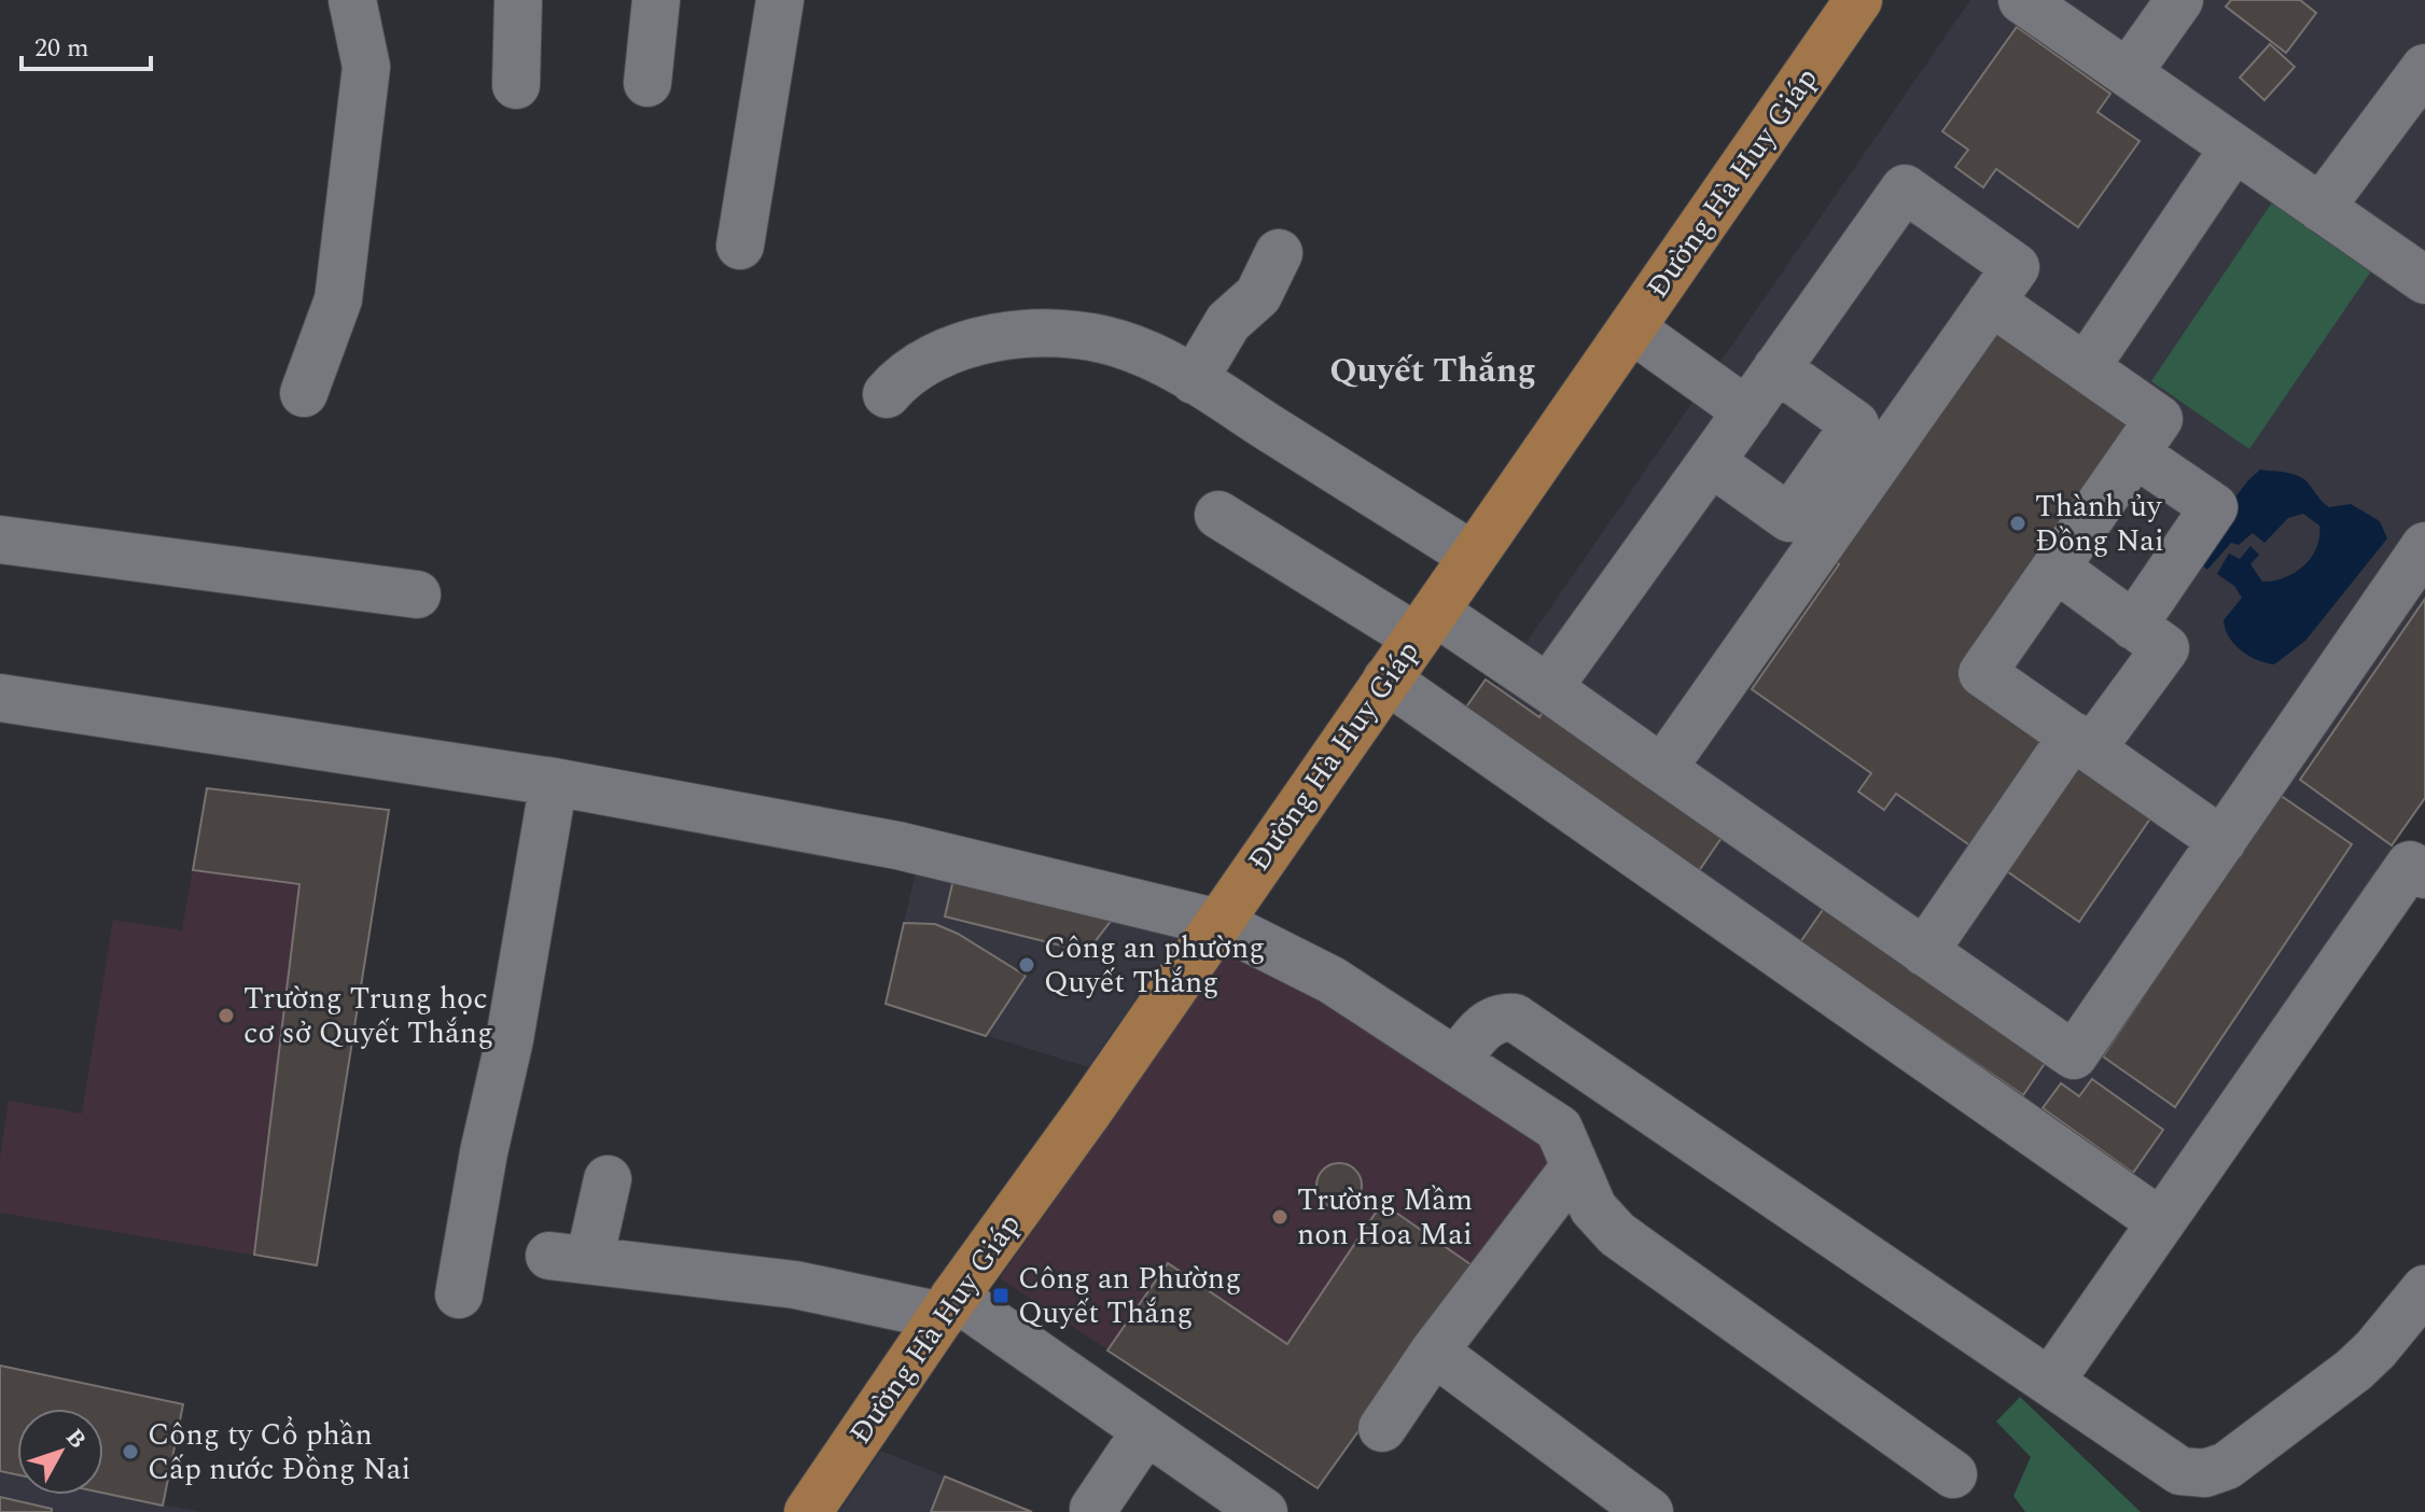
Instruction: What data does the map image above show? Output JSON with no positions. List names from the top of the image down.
{
  "streets": {
    "main road": ["Đường Hà Huy Giáp"]
  },
  "districts": ["Quyết Thắng"],
  "places": {
    "other": [
      "Thành ủy Đồng Nai",
      "Công an phường Quyết Thắng",
      "Trường Trung học cơ sở Quyết Thắng",
      "Trường Mầm non Hoa Mai",
      "Công ty Cổ phần Cấp nước Đồng Nai"
    ],
    "transit": ["Công an Phường Quyết Thắng"]
  },
  "scale_bar": "20 m",
  "north": "top right"
}
